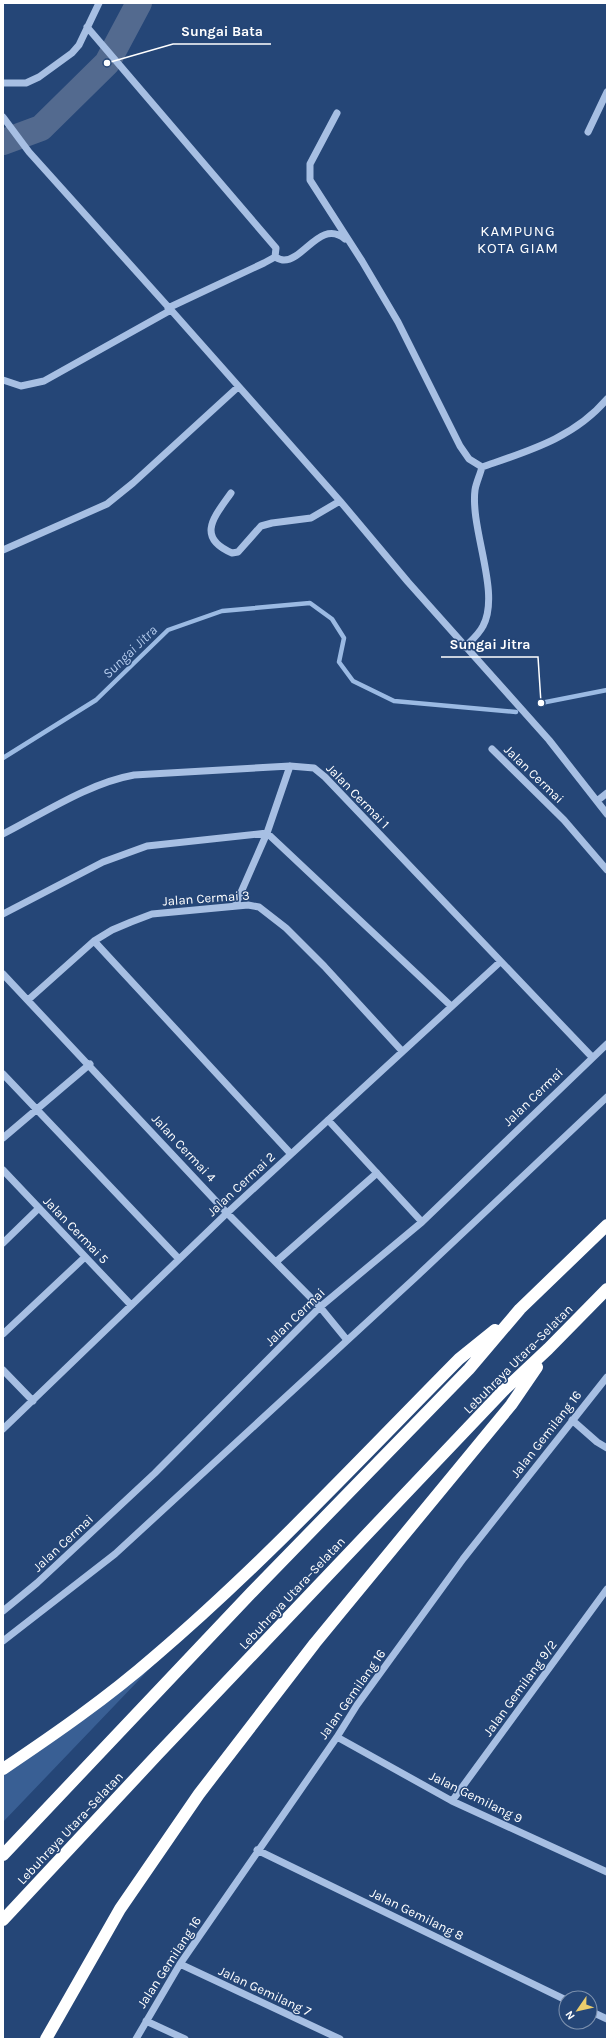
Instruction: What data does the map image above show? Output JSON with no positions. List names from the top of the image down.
{
  "streets": {
    "highway": ["Lebuhraya Utara–Selatan"],
    "street": [
      "Jalan Cermai",
      "Jalan Cermai 1",
      "Jalan Cermai 3",
      "Jalan Cermai 4",
      "Jalan Cermai 2",
      "Jalan Cermai 5",
      "Jalan Gemilang 16",
      "Jalan Gemilang 9/2",
      "Jalan Gemilang 9",
      "Jalan Gemilang 8",
      "Jalan Gemilang 7"
    ]
  },
  "crossings": [
    ["Jalan Cermai", "Jalan Cermai 1"],
    ["Jalan Cermai", "Jalan Cermai 4"],
    ["Jalan Cermai 1", "Jalan Cermai 2"],
    ["Jalan Cermai 3", "Jalan Cermai 4"],
    ["Jalan Cermai 3", "Jalan Cermai 2"],
    ["Jalan Cermai 4", "Jalan Cermai 2"],
    ["Jalan Cermai 2", "Jalan Cermai 5"],
    ["Jalan Gemilang 16", "Jalan Gemilang 9"],
    ["Jalan Gemilang 16", "Jalan Gemilang 8"],
    ["Jalan Gemilang 16", "Jalan Gemilang 7"],
    ["Jalan Gemilang 9/2", "Jalan Gemilang 9"]
  ],
  "districts": ["KAMPUNG KOTA GIAM"],
  "water": ["Sungai Jitra"],
  "places": ["Sungai Bata", "Sungai Jitra"],
  "north": "bottom left"
}
